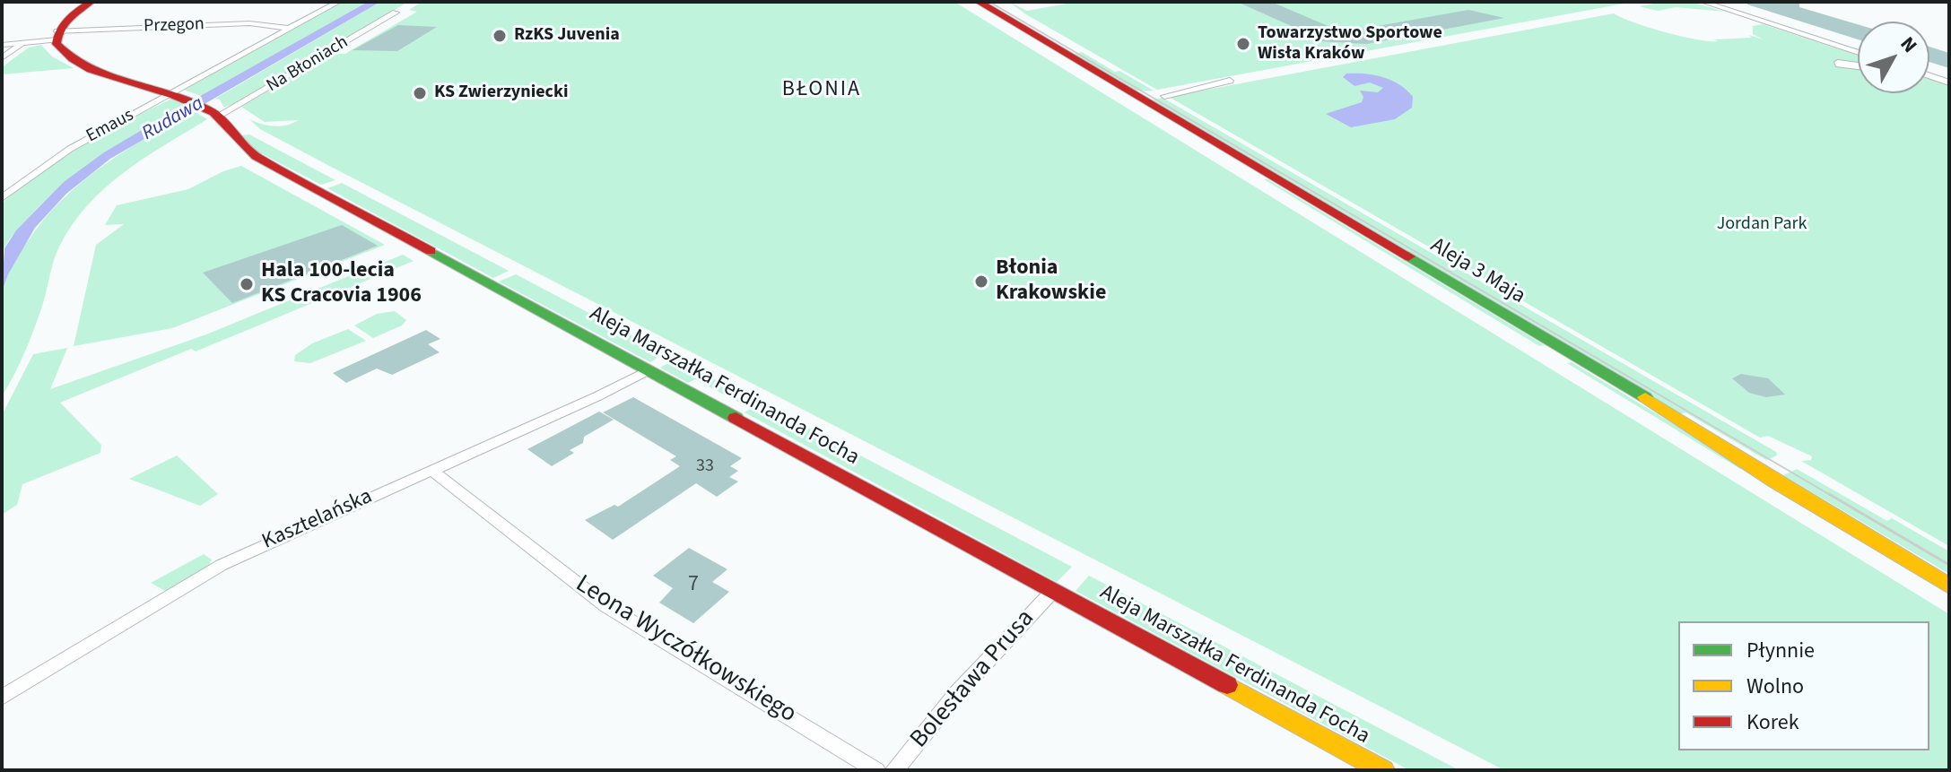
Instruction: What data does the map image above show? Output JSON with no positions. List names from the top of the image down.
{
  "streets": {
    "street": [
      "Przegon",
      "Na Błoniach",
      "Emaus",
      "Aleja 3 Maja",
      "Aleja Marszałka Ferdinanda Focha",
      "Kasztelańska",
      "Leona Wyczółkowskiego",
      "Bolesława Prusa"
    ]
  },
  "crossings": [
    ["Przegon", "Emaus"],
    ["Przegon", "Aleja Marszałka Ferdinanda Focha"],
    ["Na Błoniach", "Aleja Marszałka Ferdinanda Focha"],
    ["Emaus", "Aleja Marszałka Ferdinanda Focha"],
    ["Aleja Marszałka Ferdinanda Focha", "Kasztelańska"],
    ["Aleja Marszałka Ferdinanda Focha", "Bolesława Prusa"],
    ["Kasztelańska", "Leona Wyczółkowskiego"]
  ],
  "districts": ["BŁONIA"],
  "water": ["Rudawa"],
  "parks": ["Jordan Park"],
  "places": [
    "RzKS Juvenia",
    "Towarzystwo Sportowe Wisła Kraków",
    "KS Zwierzyniecki",
    "Błonia Krakowskie",
    "Hala 100-lecia KS Cracovia 1906"
  ],
  "house_numbers": ["33", "7"],
  "legend": ["Płynnie", "Wolno", "Korek"],
  "north": "top right"
}
